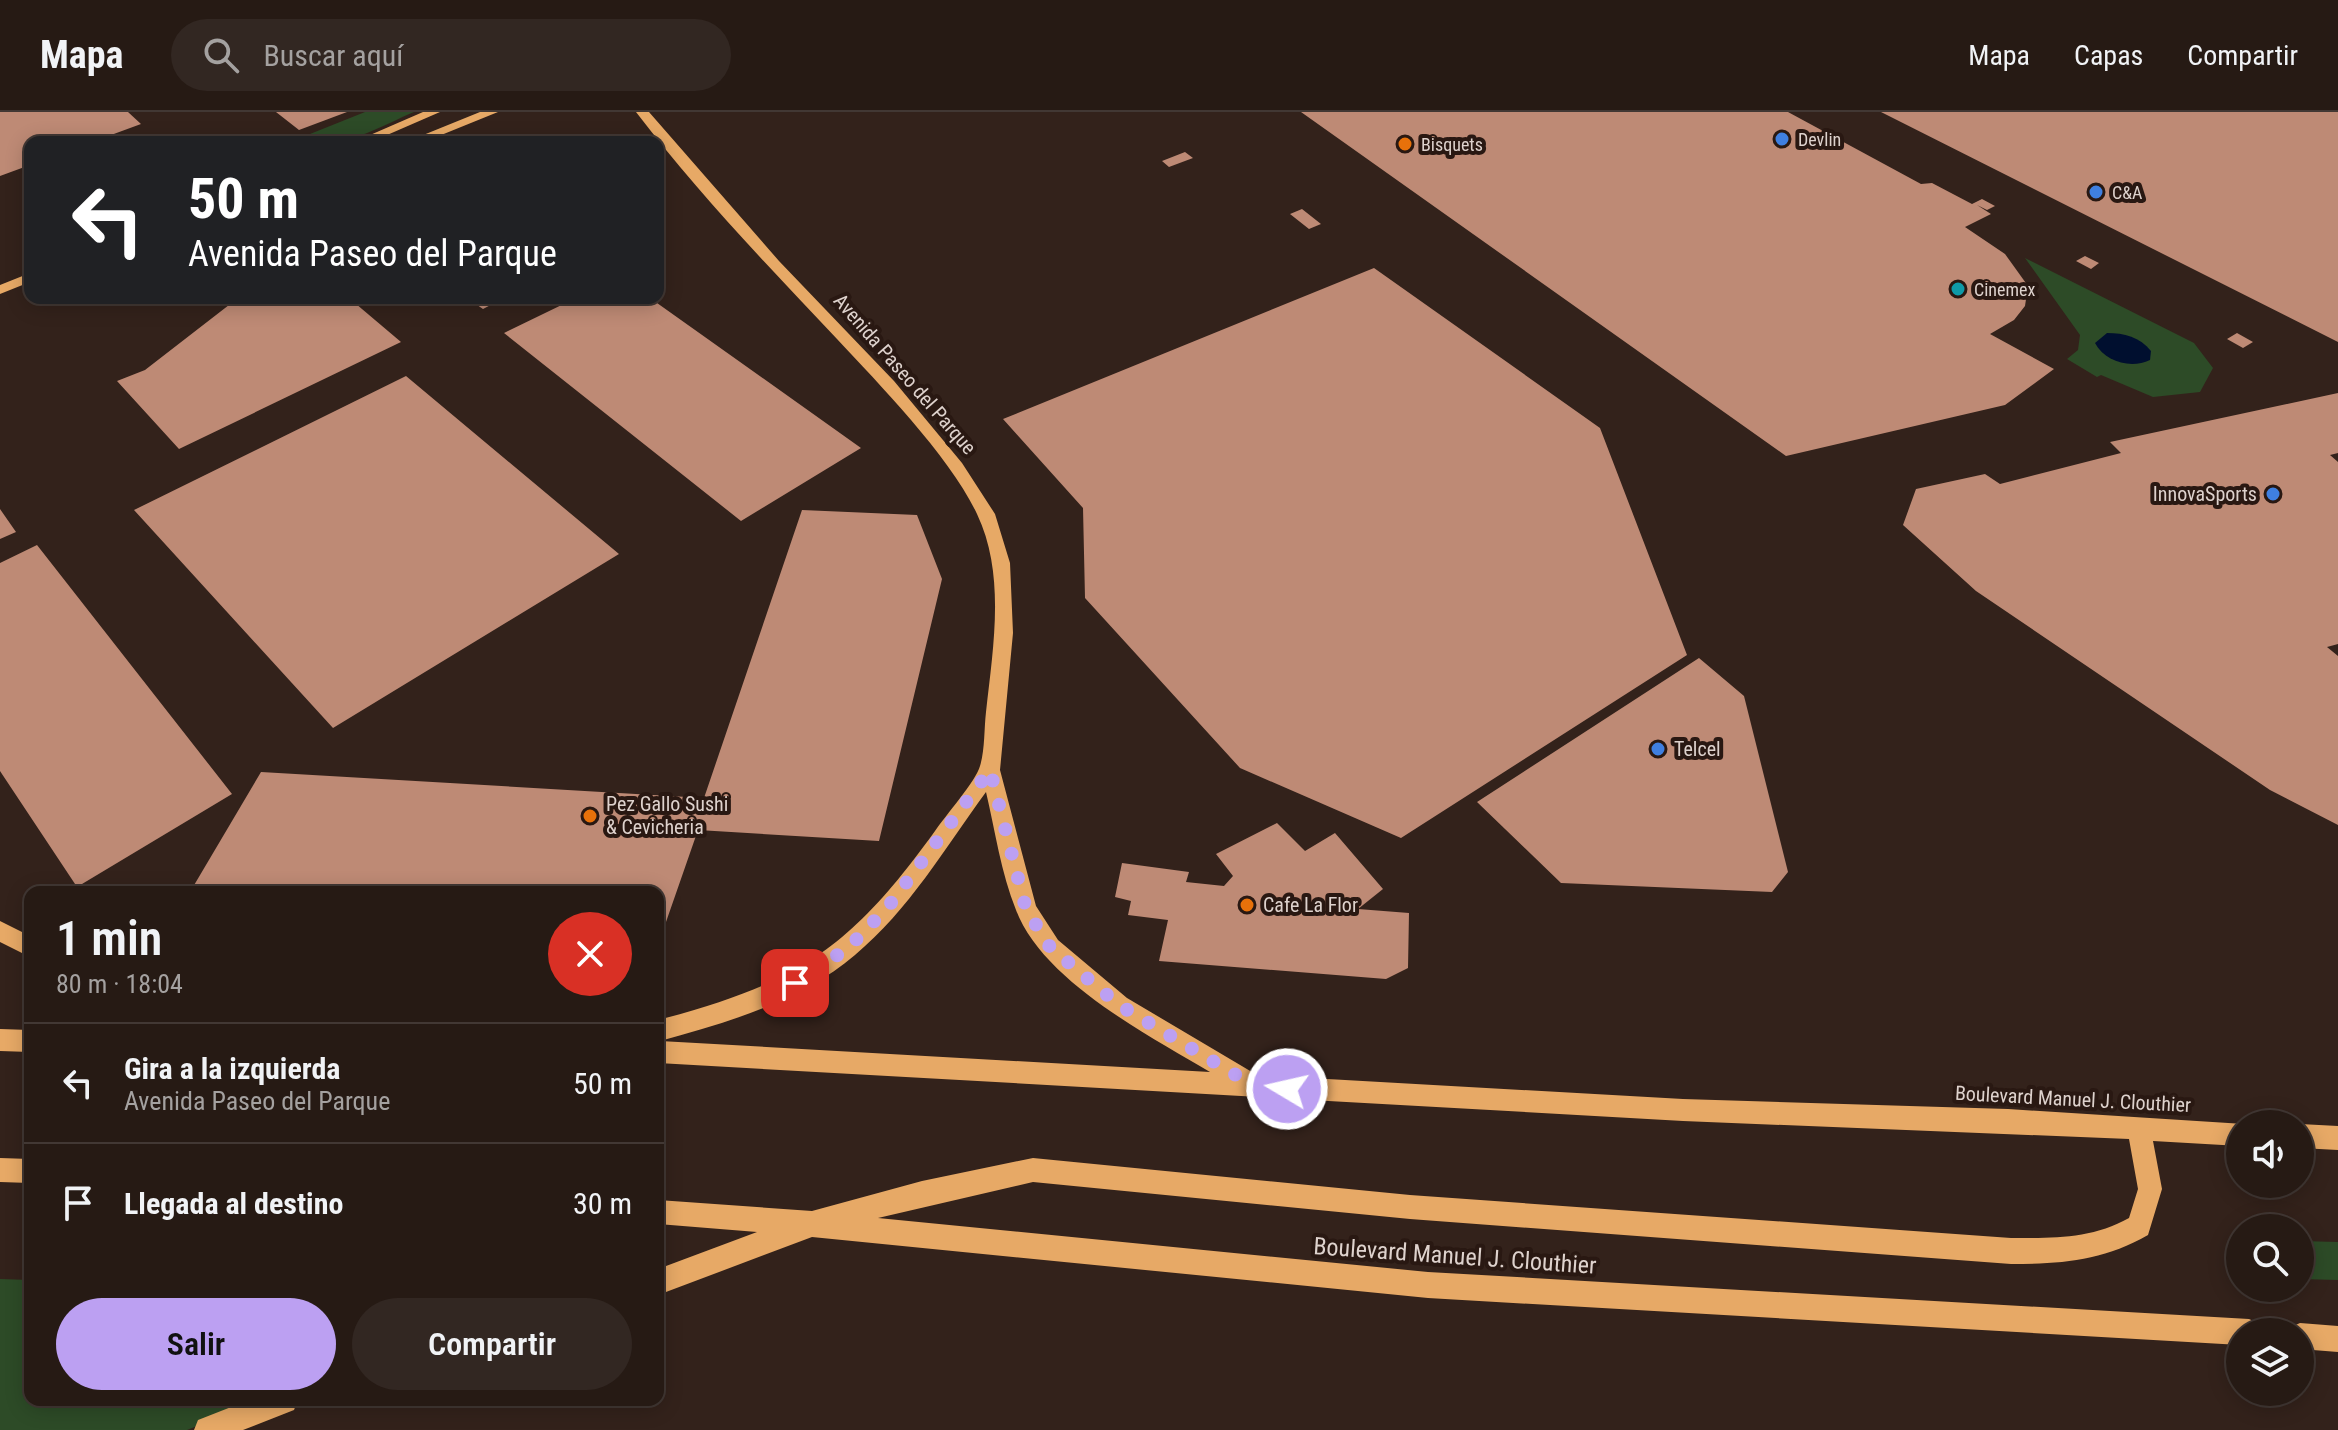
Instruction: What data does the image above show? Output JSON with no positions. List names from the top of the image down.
{
  "streets": {
    "main road": ["Avenida Paseo del Parque", "Boulevard Manuel J. Clouthier"]
  },
  "crossings": [
    ["Avenida Paseo del Parque", "Boulevard Manuel J. Clouthier"]
  ],
  "places": [
    "Devlin",
    "Bisquets",
    "C&A",
    "Cinemex",
    "InnovaSports",
    "Telcel",
    "Pez Gallo Sushi & Cevicheria",
    "Cafe La Flor"
  ],
  "page": {
    "header": "Mapa",
    "search": "Buscar aquí",
    "nav": ["Mapa", "Capas", "Compartir"],
    "turn": ["50 m", "Avenida Paseo del Parque"],
    "heading": ["1 min", "80 m · 18:04"],
    "list": [
      {
        "name": "Gira a la izquierda",
        "note": "Avenida Paseo del Parque",
        "value": "50 m"
      },
      {
        "name": "Llegada al destino",
        "value": "30 m"
      }
    ],
    "buttons": ["Salir", "Compartir"]
  }
}
